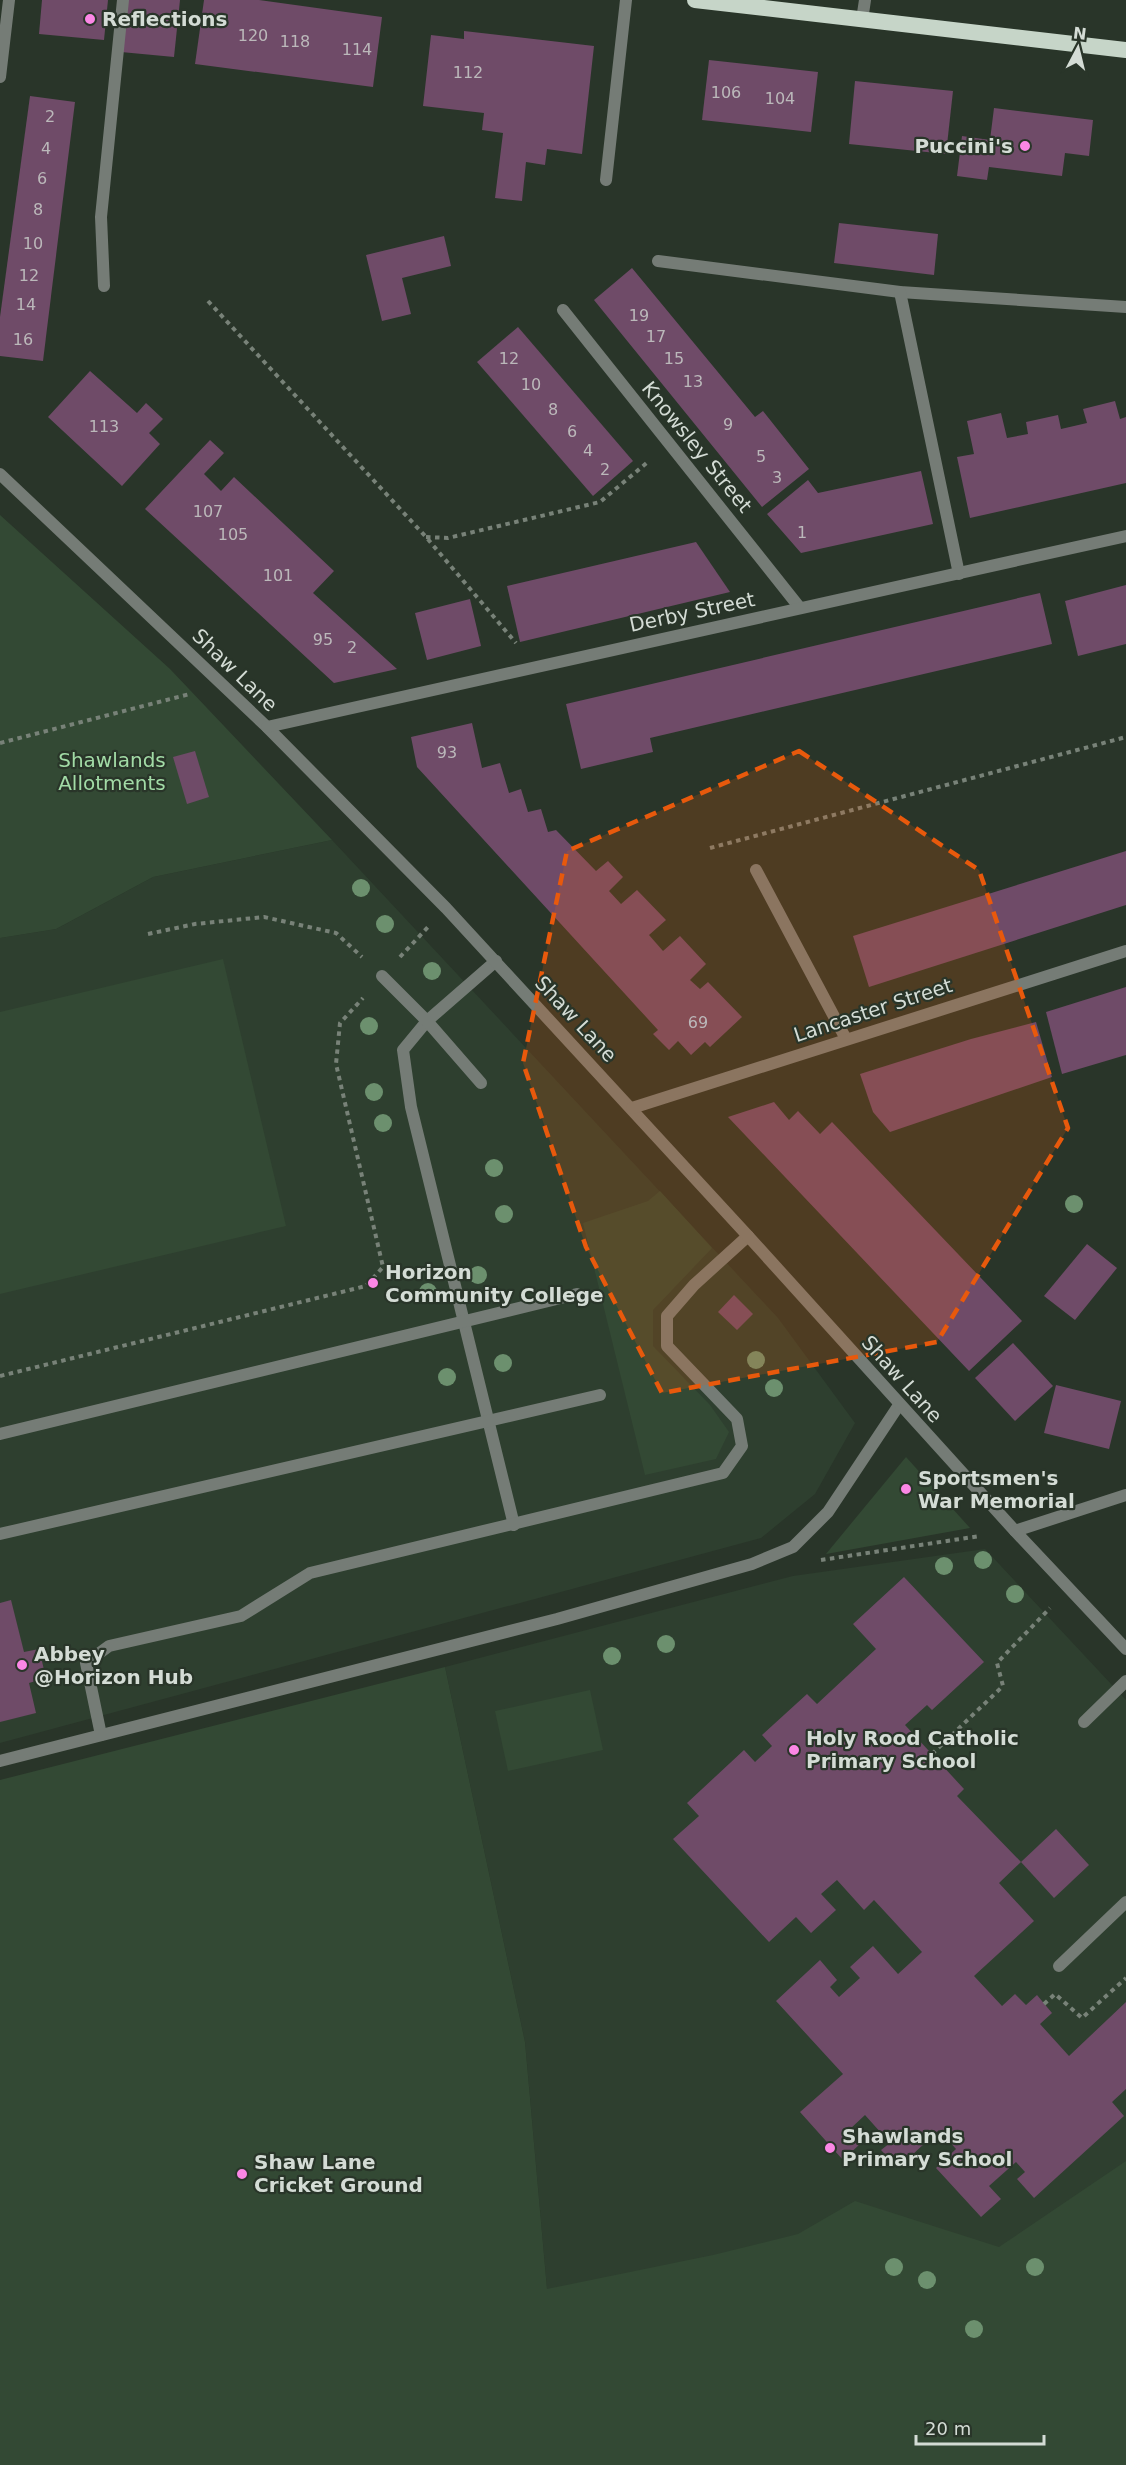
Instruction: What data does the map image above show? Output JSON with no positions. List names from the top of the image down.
{
  "streets": {
    "street": [
      "Knowsley Street",
      "Derby Street",
      "Shaw Lane",
      "Lancaster Street"
    ]
  },
  "crossings": [
    ["Knowsley Street", "Derby Street"],
    ["Derby Street", "Shaw Lane"],
    ["Shaw Lane", "Lancaster Street"]
  ],
  "parks": ["Shawlands Allotments"],
  "places": [
    "Reflections",
    "Puccini's",
    "Horizon Community College",
    "Sportsmen's War Memorial",
    "Abbey @Horizon Hub",
    "Holy Rood Catholic Primary School",
    "Shawlands Primary School",
    "Shaw Lane Cricket Ground"
  ],
  "house_numbers": [
    "120",
    "118",
    "114",
    "112",
    "106",
    "104",
    "2",
    "4",
    "6",
    "8",
    "10",
    "12",
    "14",
    "19",
    "17",
    "16",
    "12",
    "15",
    "13",
    "10",
    "8",
    "9",
    "113",
    "6",
    "4",
    "5",
    "2",
    "3",
    "107",
    "1",
    "105",
    "101",
    "95",
    "2",
    "93",
    "69"
  ],
  "scale_bar": "20 m",
  "north": "top"
}
